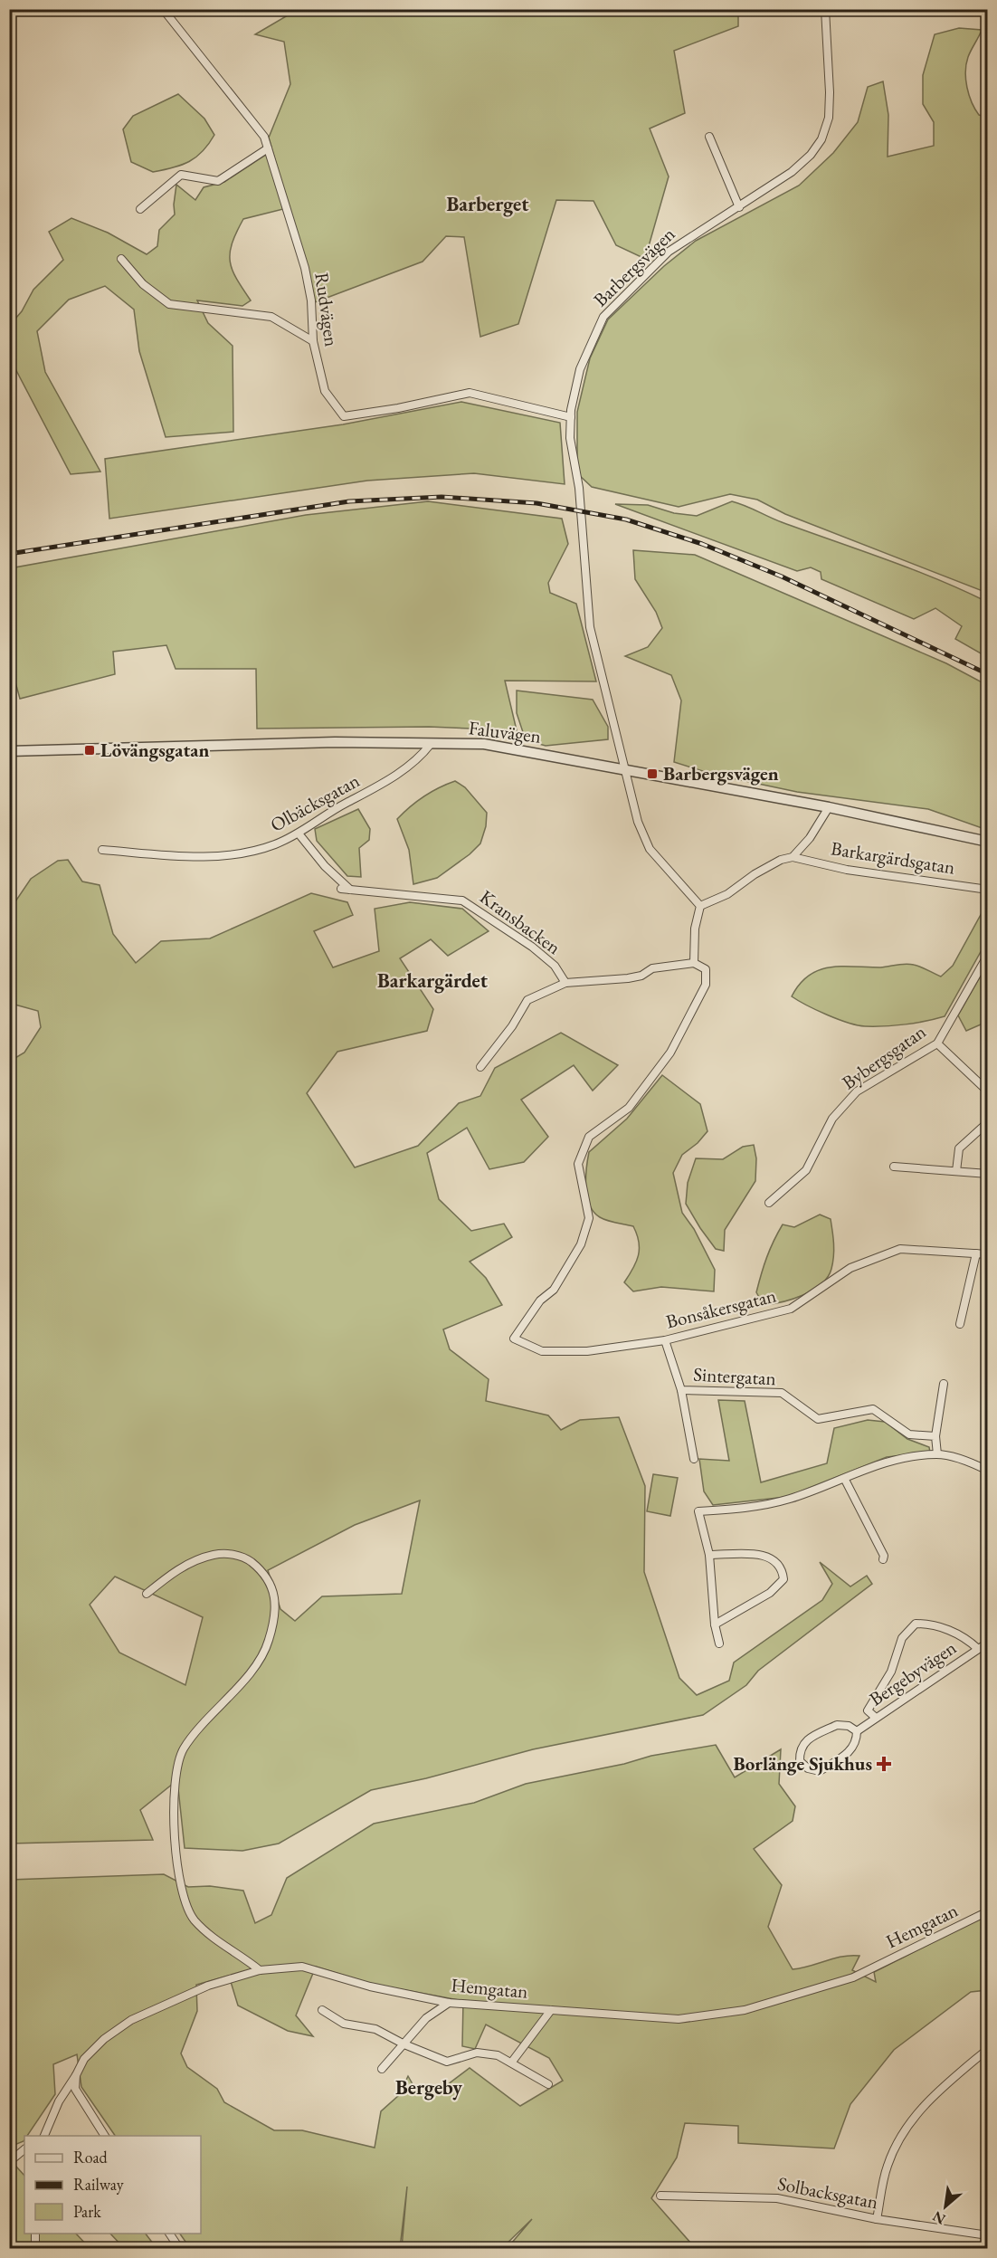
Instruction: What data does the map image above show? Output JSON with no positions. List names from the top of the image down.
{
  "streets": {
    "street": [
      "Barbergsvägen",
      "Rudvägen",
      "Faluvägen",
      "Olbäcksgatan",
      "Barkargärdsgatan",
      "Kransbacken",
      "Bybergsgatan",
      "Bonsåkersgatan",
      "Sintergatan",
      "Bergebyvägen",
      "Hemgatan",
      "Solbacksgatan"
    ]
  },
  "crossings": [
    ["Barbergsvägen", "Rudvägen"],
    ["Barbergsvägen", "Faluvägen"],
    ["Barbergsvägen", "Barkargärdsgatan"],
    ["Faluvägen", "Olbäcksgatan"],
    ["Faluvägen", "Barkargärdsgatan"],
    ["Kransbacken", "Bonsåkersgatan"],
    ["Bonsåkersgatan", "Sintergatan"]
  ],
  "districts": ["Barberget", "Barkargärdet", "Bergeby"],
  "places": {
    "transit": ["Lövängsgatan", "Barbergsvägen"],
    "health": ["Borlänge Sjukhus"]
  },
  "legend": ["Road", "Railway", "Park"],
  "north": "bottom left"
}
